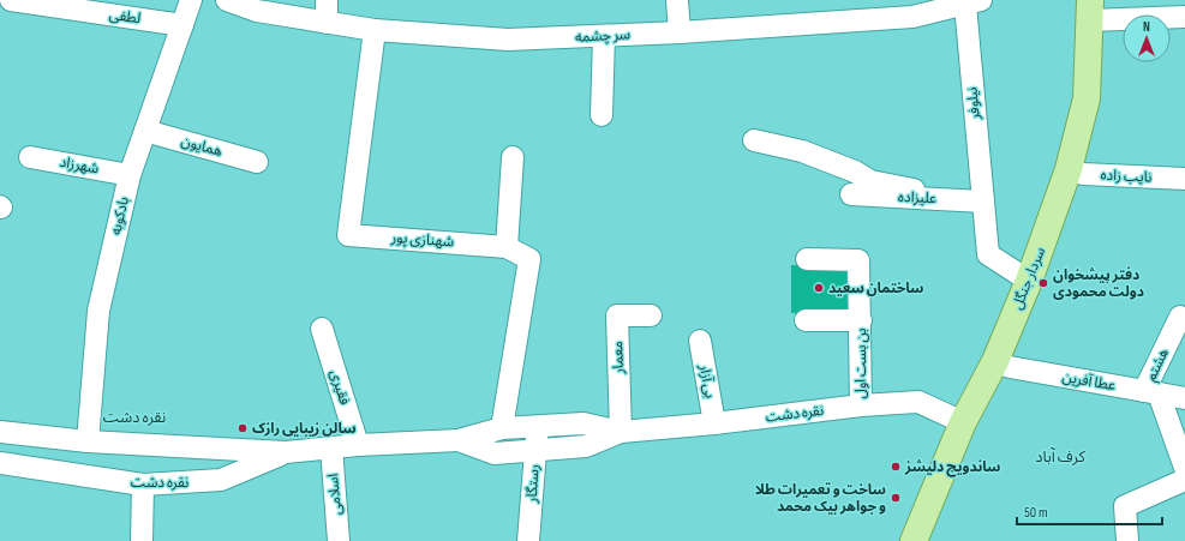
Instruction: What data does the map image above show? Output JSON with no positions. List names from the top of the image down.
{
  "streets": {
    "main road": ["سردار جنگل"],
    "street": [
      "لطفی",
      "سر چشمه",
      "نیلوفر",
      "همایون",
      "شهرزاد",
      "نایب زاده",
      "علیزاده",
      "بادکوبه",
      "شهنازی پور",
      "معمار",
      "بن بست اول",
      "هشتم",
      "بی آزار",
      "عطا آفرین",
      "فقیری",
      "نقره دشت",
      "رستگار",
      "اسلامی"
    ]
  },
  "crossings": [
    ["لطفی", "بادکوبه"],
    ["سر چشمه", "نیلوفر"],
    ["سر چشمه", "شهنازی پور"],
    ["نیلوفر", "علیزاده"],
    ["نیلوفر", "سردار جنگل"],
    ["همایون", "بادکوبه"],
    ["شهرزاد", "بادکوبه"],
    ["نایب زاده", "سردار جنگل"],
    ["بادکوبه", "نقره دشت"],
    ["شهنازی پور", "نقره دشت"],
    ["سردار جنگل", "عطا آفرین"],
    ["سردار جنگل", "نقره دشت"],
    ["معمار", "نقره دشت"],
    ["بن بست اول", "نقره دشت"],
    ["هشتم", "عطا آفرین"],
    ["بی آزار", "نقره دشت"],
    ["فقیری", "نقره دشت"],
    ["نقره دشت", "رستگار"],
    ["نقره دشت", "اسلامی"]
  ],
  "districts": ["نقره دشت", "کرف آباد"],
  "places": [
    "دفتر پیشخوان دولت محمودی",
    "ساختمان سعید",
    "سالن زیبایی رازک",
    "ساندویچ دلیشز",
    "ساخت و تعمیرات طلا و جواهر بیک محمد"
  ],
  "scale_bar": "50 m",
  "north": "top"
}
